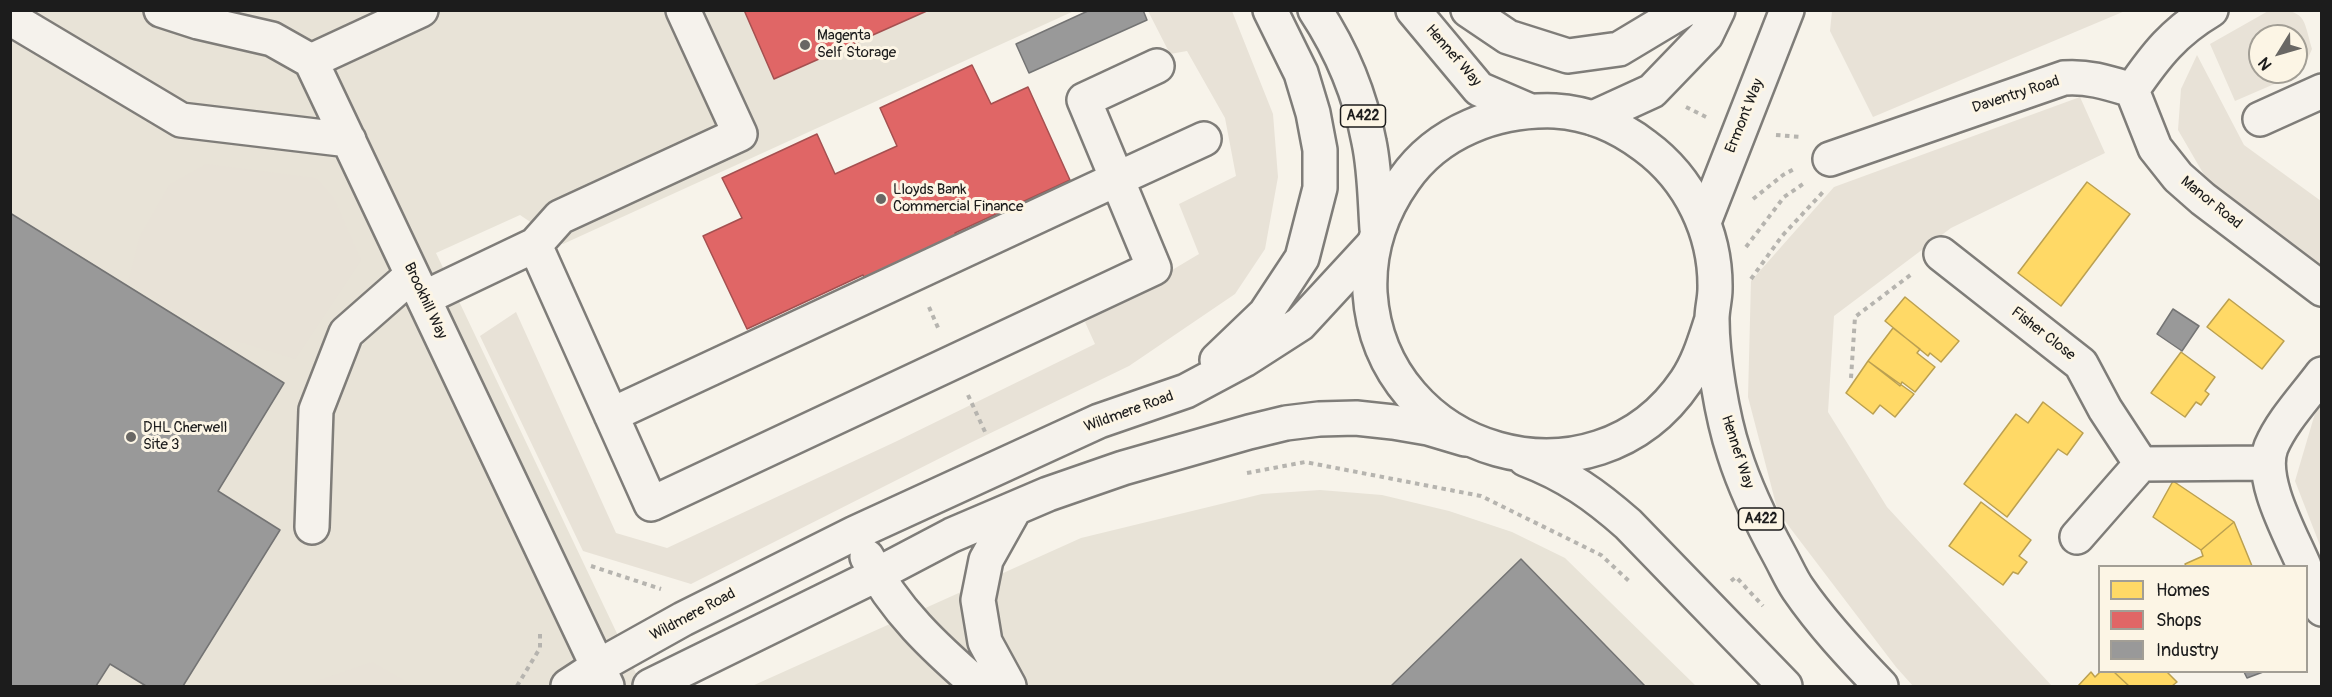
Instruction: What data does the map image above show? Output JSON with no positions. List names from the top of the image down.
{
  "streets": {
    "main road": [
      "Hennef Way",
      "Daventry Road",
      "A422",
      "Ermont Way",
      "Manor Road",
      "Brookhill Way",
      "Fisher Close",
      "Wildmere Road"
    ]
  },
  "crossings": [
    ["Daventry Road", "Manor Road"],
    ["A422", "Wildmere Road"],
    ["Brookhill Way", "Wildmere Road"]
  ],
  "places": ["Magenta Self Storage", "Lloyds Bank Commercial Finance", "DHL Cherwell Site 3"],
  "legend": ["Homes", "Shops", "Industry"],
  "north": "bottom left"
}
